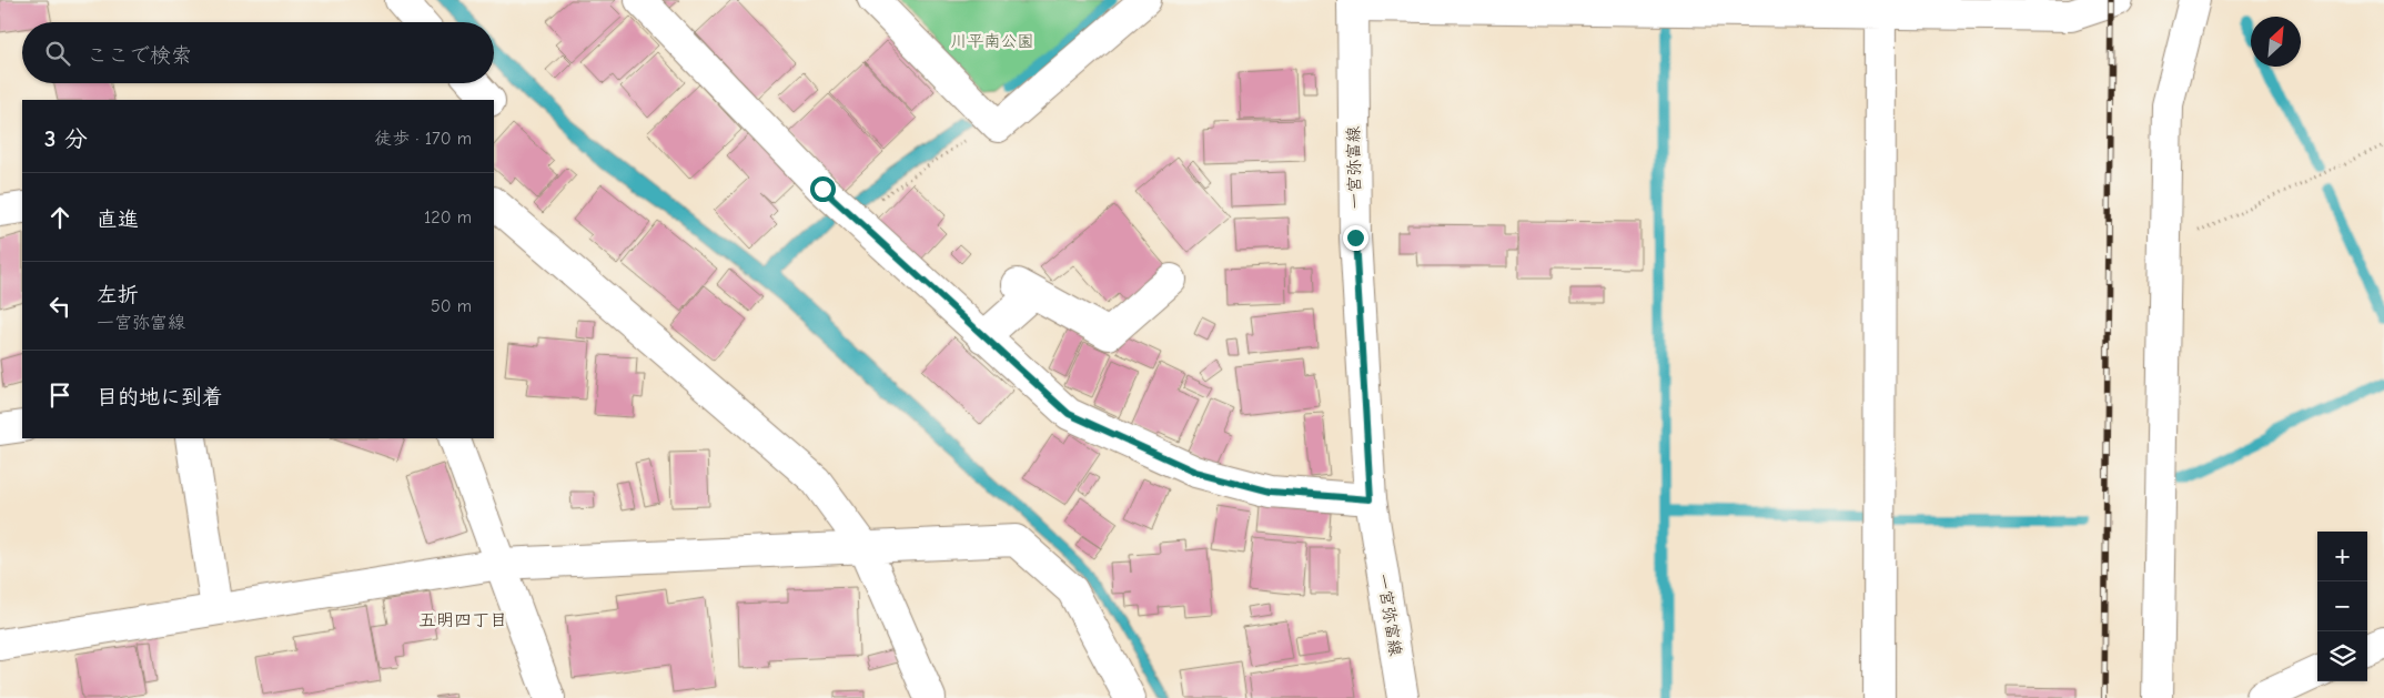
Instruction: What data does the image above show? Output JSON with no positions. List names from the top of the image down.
{
  "streets": {
    "street": ["一宮弥富線"]
  },
  "districts": ["五明四丁目"],
  "parks": ["川平南公園"],
  "north": "top right",
  "page": {
    "search": "ここで検索",
    "heading": ["3 分", "徒歩 · 170 m"],
    "list": [
      ["直進", "120 m"],
      ["左折", "一宮弥富線", "50 m"],
      "目的地に到着"
    ],
    "map_buttons": ["+", "−"]
  }
}
